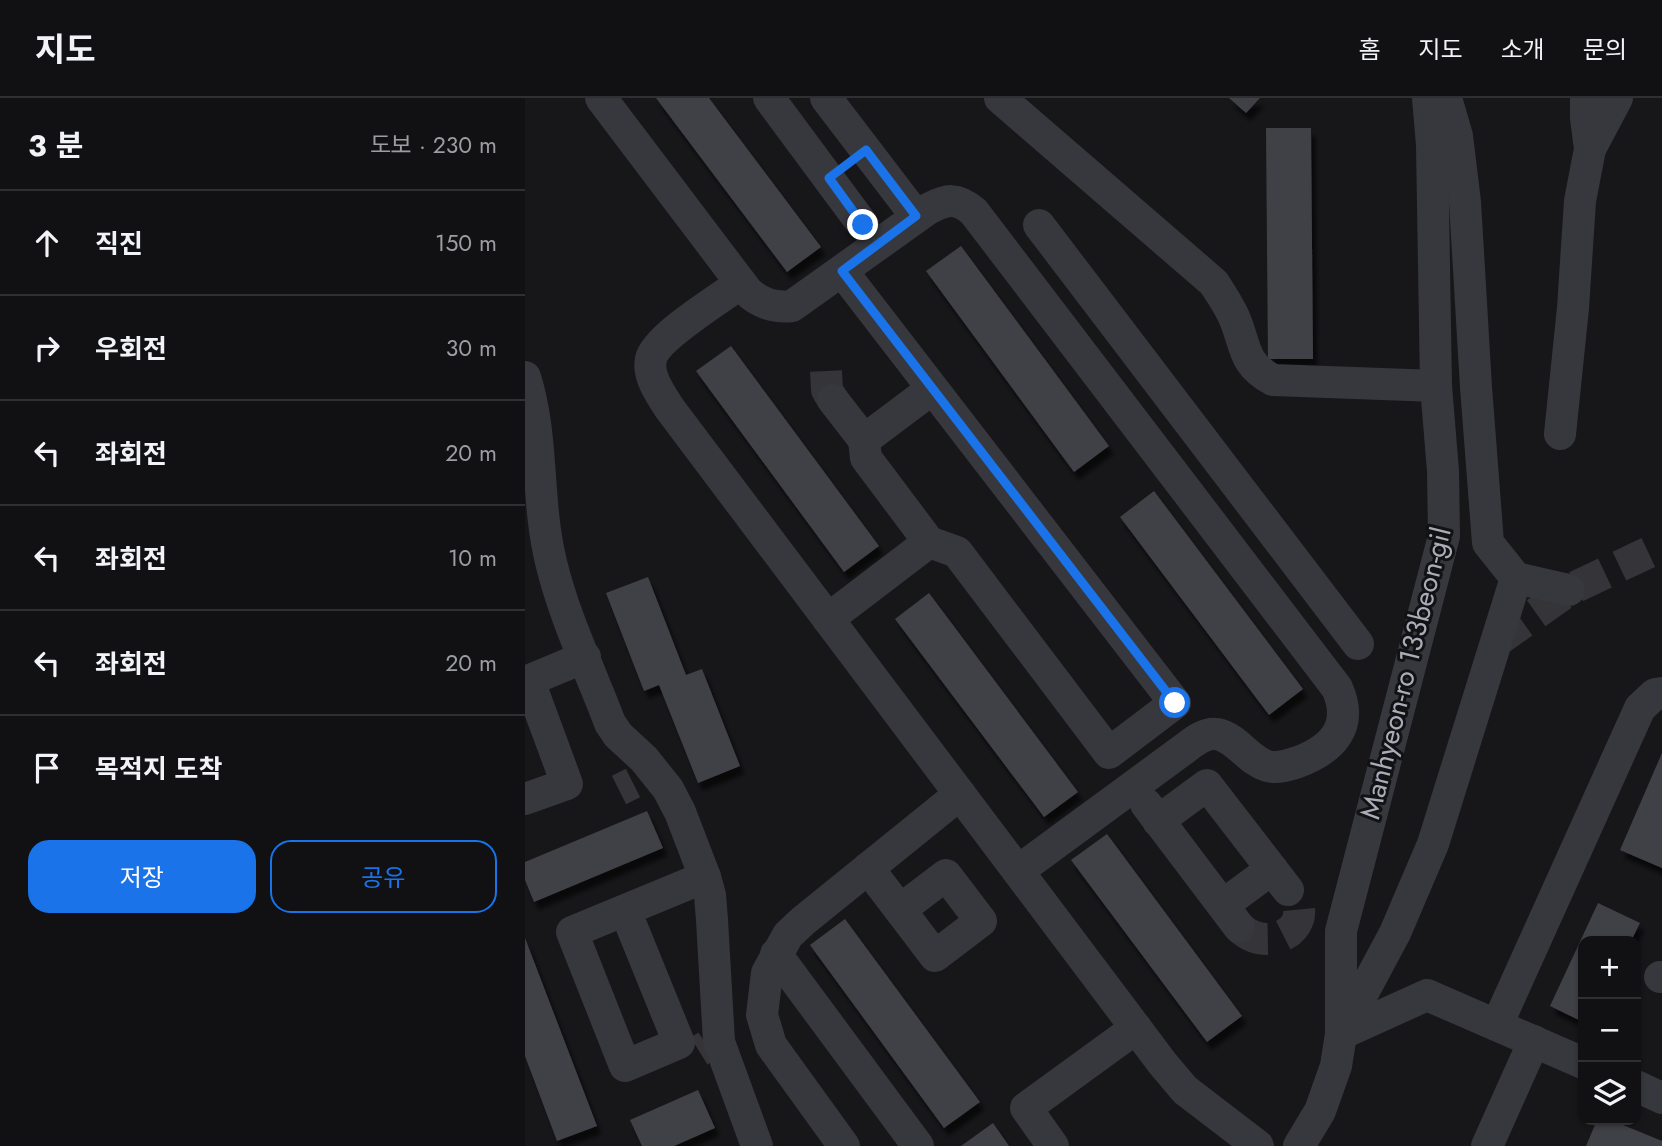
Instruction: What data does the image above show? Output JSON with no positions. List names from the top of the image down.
{
  "streets": {
    "street": ["Manhyeon-ro 133beon-gil"]
  },
  "page": {
    "header": "지도",
    "nav": [
      "홈",
      "지도",
      "소개",
      "문의"
    ],
    "heading": ["3 분", "도보 · 230 m"],
    "list": [
      ["직진", "150 m"],
      ["우회전", "30 m"],
      ["좌회전", "20 m"],
      ["좌회전", "10 m"],
      ["좌회전", "20 m"],
      "목적지 도착"
    ],
    "buttons": ["저장", "공유"],
    "map_buttons": ["+", "−"]
  }
}
